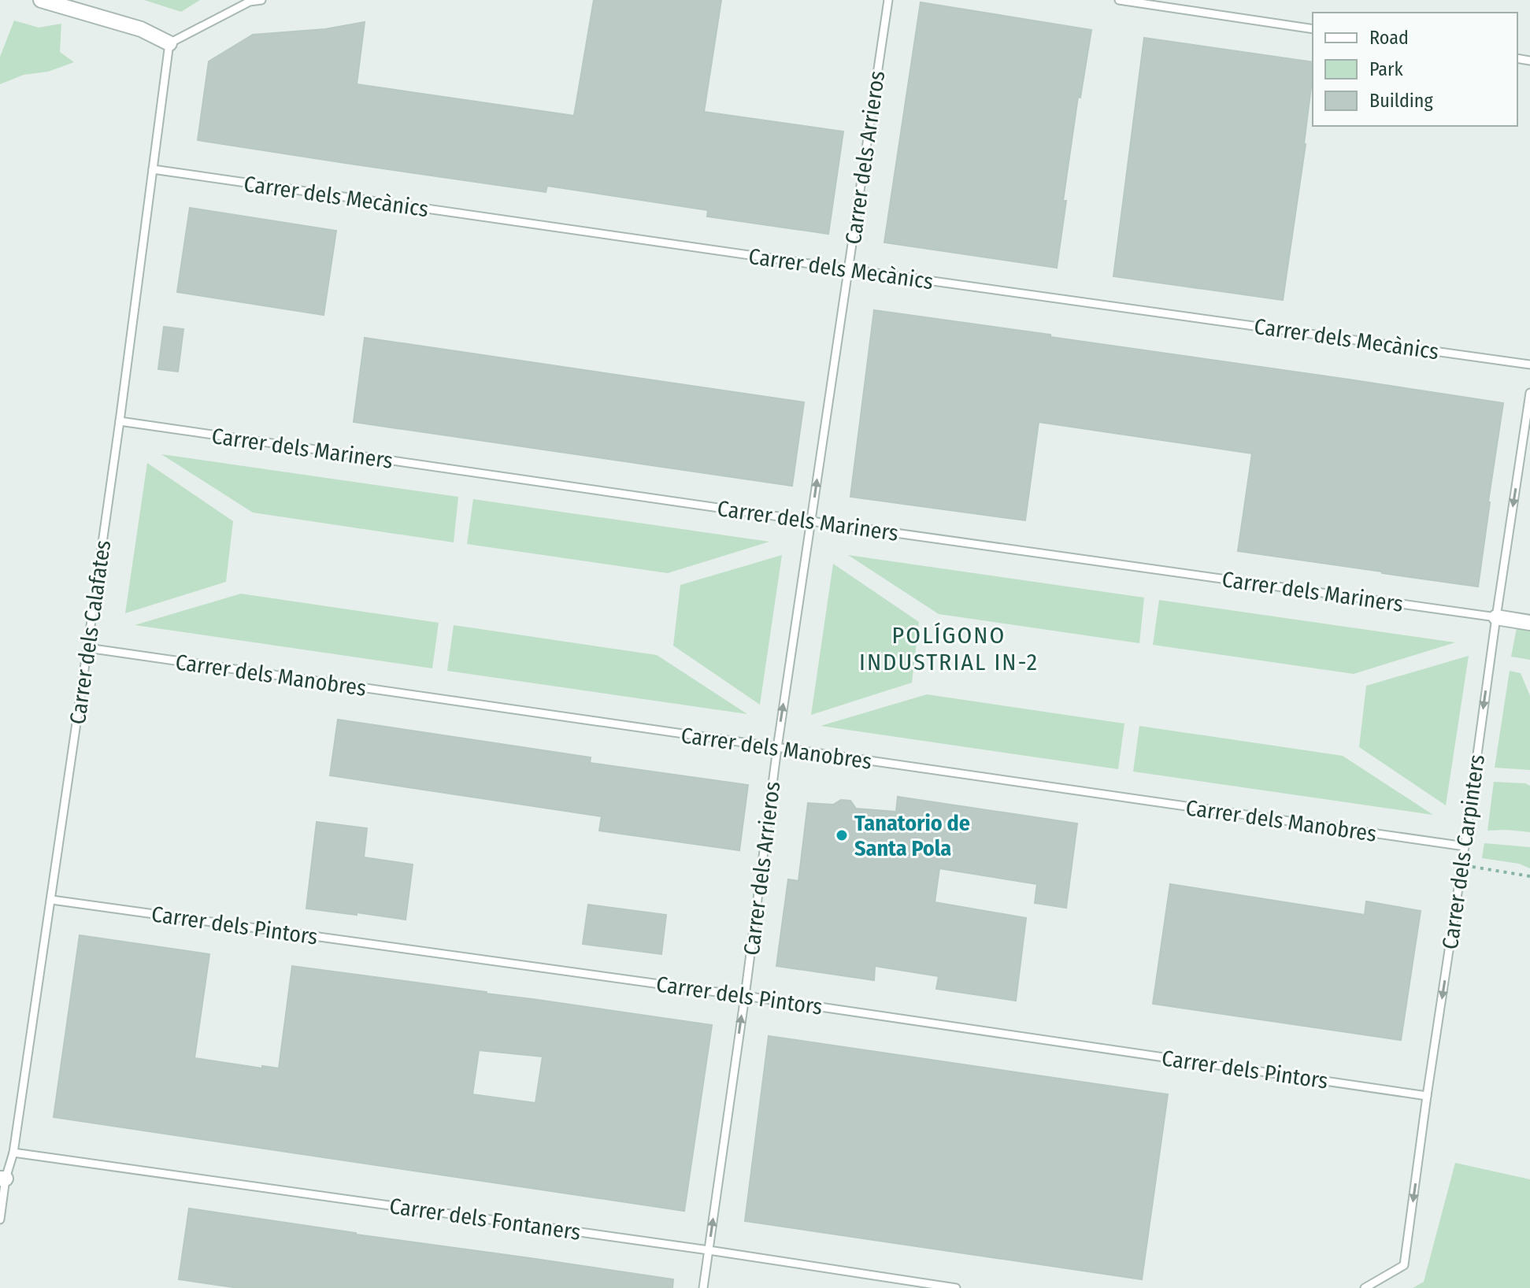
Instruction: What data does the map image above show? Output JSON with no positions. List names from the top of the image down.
{
  "streets": {
    "lane": [
      "Carrer dels Arrieros",
      "Carrer dels Mecànics",
      "Carrer dels Mariners",
      "Carrer dels Calafates",
      "Carrer dels Manobres",
      "Carrer dels Carpinters",
      "Carrer dels Pintors",
      "Carrer dels Fontaners"
    ]
  },
  "crossings": [
    ["Carrer dels Arrieros", "Carrer dels Mecànics"],
    ["Carrer dels Arrieros", "Carrer dels Mariners"],
    ["Carrer dels Arrieros", "Carrer dels Manobres"],
    ["Carrer dels Arrieros", "Carrer dels Pintors"],
    ["Carrer dels Arrieros", "Carrer dels Fontaners"],
    ["Carrer dels Mecànics", "Carrer dels Calafates"],
    ["Carrer dels Mariners", "Carrer dels Calafates"],
    ["Carrer dels Mariners", "Carrer dels Carpinters"],
    ["Carrer dels Calafates", "Carrer dels Manobres"],
    ["Carrer dels Calafates", "Carrer dels Pintors"],
    ["Carrer dels Calafates", "Carrer dels Fontaners"],
    ["Carrer dels Manobres", "Carrer dels Carpinters"],
    ["Carrer dels Carpinters", "Carrer dels Pintors"]
  ],
  "one_way": ["Carrer dels Arrieros", "Carrer dels Carpinters"],
  "districts": ["POLÍGONO INDUSTRIAL IN-2"],
  "places": ["Tanatorio de Santa Pola"],
  "legend": ["Road", "Park", "Building"]
}
